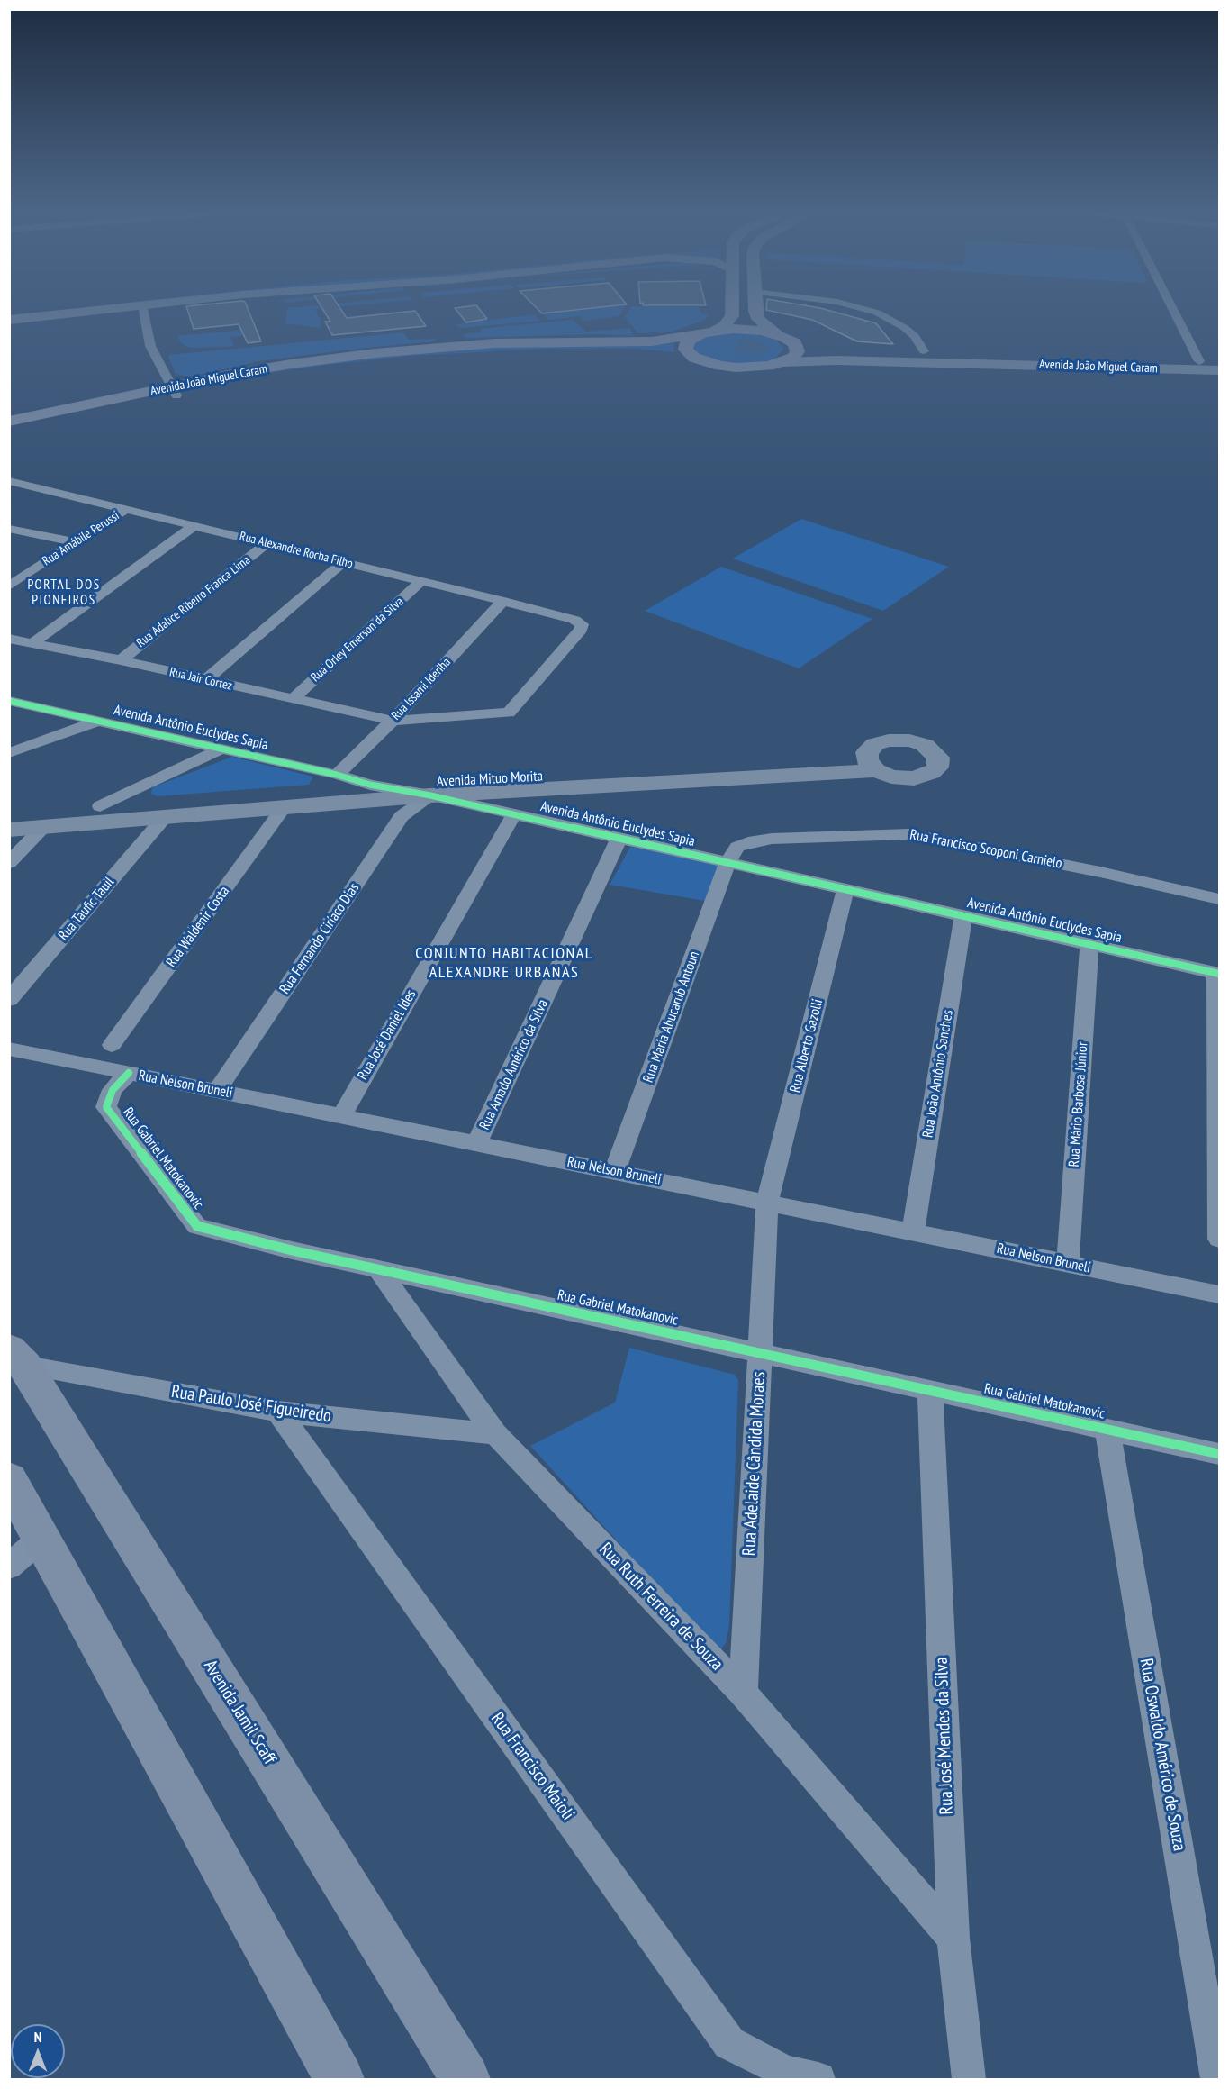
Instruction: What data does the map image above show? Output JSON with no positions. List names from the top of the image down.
{
  "streets": {
    "main road": ["Avenida João Miguel Caram", "Avenida Jamil Scaff"],
    "street": [
      "Rua Amábile Perussi",
      "Rua Alexandre Rocha Filho",
      "Rua Adalice Ribeiro Franca Lima",
      "Rua Orley Emerson da Silva",
      "Rua Jair Cortez",
      "Rua Issami Ideriha",
      "Avenida Antônio Euclydes Sapia",
      "Avenida Mituo Morita",
      "Rua Francisco Scoponi Carnielo",
      "Rua Taufic Tauil",
      "Rua Waldenir Costa",
      "Rua Fernando Ciríaco Dias",
      "Rua Maria Abucarub Antoun",
      "Rua José Daniel Ides",
      "Rua Alberto Gazolli",
      "Rua Amado Américo da Silva",
      "Rua João Antônio Sanches",
      "Rua Nelson Bruneli",
      "Rua Mário Barbosa Júnior",
      "Rua Gabriel Matokanovic",
      "Rua Paulo José Figueiredo",
      "Rua Adelaide Cândida Moraes",
      "Rua Ruth Ferreira de Souza",
      "Rua José Mendes da Silva",
      "Rua Oswaldo Américo de Souza",
      "Rua Francisco Maioli"
    ]
  },
  "crossings": [
    ["Rua Amábile Perussi", "Rua Alexandre Rocha Filho"],
    ["Rua Alexandre Rocha Filho", "Rua Adalice Ribeiro Franca Lima"],
    ["Rua Alexandre Rocha Filho", "Rua Orley Emerson da Silva"],
    ["Rua Alexandre Rocha Filho", "Rua Jair Cortez"],
    ["Rua Alexandre Rocha Filho", "Rua Issami Ideriha"],
    ["Rua Adalice Ribeiro Franca Lima", "Rua Jair Cortez"],
    ["Rua Orley Emerson da Silva", "Rua Jair Cortez"],
    ["Rua Jair Cortez", "Rua Issami Ideriha"],
    ["Rua Issami Ideriha", "Avenida Antônio Euclydes Sapia"],
    ["Avenida Antônio Euclydes Sapia", "Avenida Mituo Morita"],
    ["Avenida Antônio Euclydes Sapia", "Rua Francisco Scoponi Carnielo"],
    ["Avenida Antônio Euclydes Sapia", "Rua Fernando Ciríaco Dias"],
    ["Avenida Antônio Euclydes Sapia", "Rua Maria Abucarub Antoun"],
    ["Avenida Antônio Euclydes Sapia", "Rua José Daniel Ides"],
    ["Avenida Antônio Euclydes Sapia", "Rua Alberto Gazolli"],
    ["Avenida Antônio Euclydes Sapia", "Rua Amado Américo da Silva"],
    ["Avenida Antônio Euclydes Sapia", "Rua João Antônio Sanches"],
    ["Avenida Antônio Euclydes Sapia", "Rua Mário Barbosa Júnior"],
    ["Avenida Mituo Morita", "Rua Taufic Tauil"],
    ["Avenida Mituo Morita", "Rua Waldenir Costa"],
    ["Avenida Mituo Morita", "Rua Fernando Ciríaco Dias"],
    ["Rua Francisco Scoponi Carnielo", "Rua Maria Abucarub Antoun"],
    ["Rua Fernando Ciríaco Dias", "Rua Nelson Bruneli"],
    ["Rua Maria Abucarub Antoun", "Rua Nelson Bruneli"],
    ["Rua José Daniel Ides", "Rua Nelson Bruneli"],
    ["Rua Alberto Gazolli", "Rua Nelson Bruneli"],
    ["Rua Alberto Gazolli", "Rua Adelaide Cândida Moraes"],
    ["Rua Amado Américo da Silva", "Rua Nelson Bruneli"],
    ["Rua João Antônio Sanches", "Rua Nelson Bruneli"],
    ["Rua Nelson Bruneli", "Rua Mário Barbosa Júnior"],
    ["Rua Nelson Bruneli", "Rua Gabriel Matokanovic"],
    ["Rua Nelson Bruneli", "Rua Adelaide Cândida Moraes"],
    ["Rua Gabriel Matokanovic", "Rua Adelaide Cândida Moraes"],
    ["Rua Gabriel Matokanovic", "Rua Ruth Ferreira de Souza"],
    ["Rua Gabriel Matokanovic", "Rua José Mendes da Silva"],
    ["Rua Gabriel Matokanovic", "Rua Oswaldo Américo de Souza"],
    ["Rua Paulo José Figueiredo", "Rua Ruth Ferreira de Souza"],
    ["Rua Paulo José Figueiredo", "Avenida Jamil Scaff"],
    ["Rua Paulo José Figueiredo", "Rua Francisco Maioli"],
    ["Rua Adelaide Cândida Moraes", "Rua Ruth Ferreira de Souza"],
    ["Rua Ruth Ferreira de Souza", "Rua José Mendes da Silva"]
  ],
  "districts": ["PORTAL DOS PIONEIROS", "CONJUNTO HABITACIONAL ALEXANDRE URBANAS"],
  "north": "top"
}
